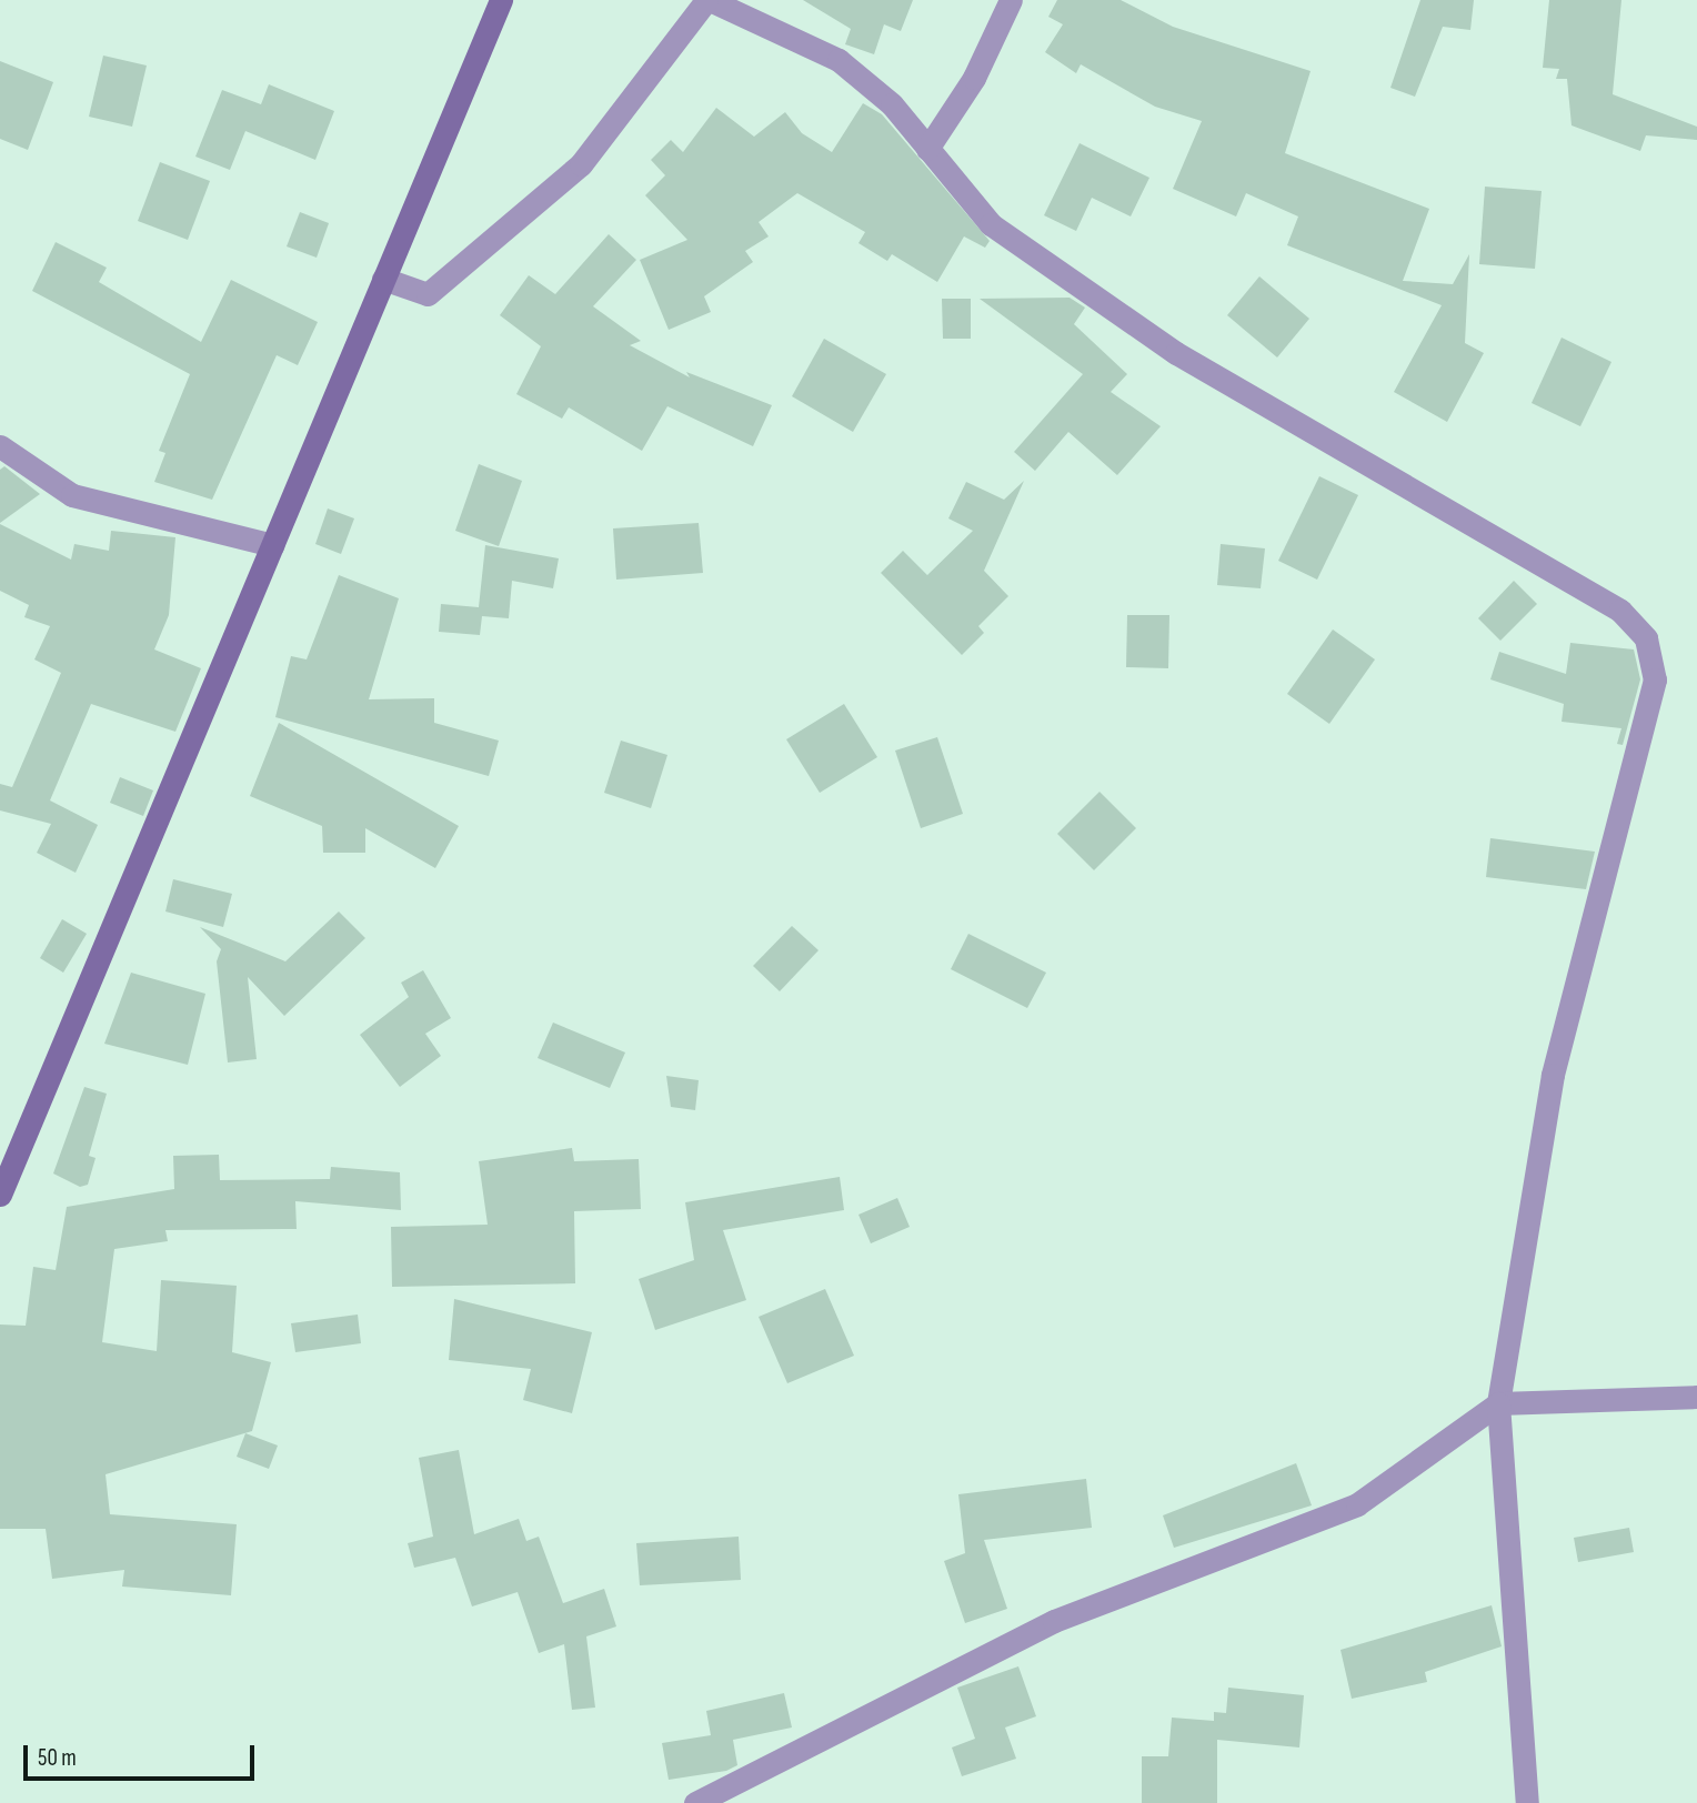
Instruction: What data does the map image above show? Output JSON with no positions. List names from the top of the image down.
{
  "scale_bar": "50 m"
}
